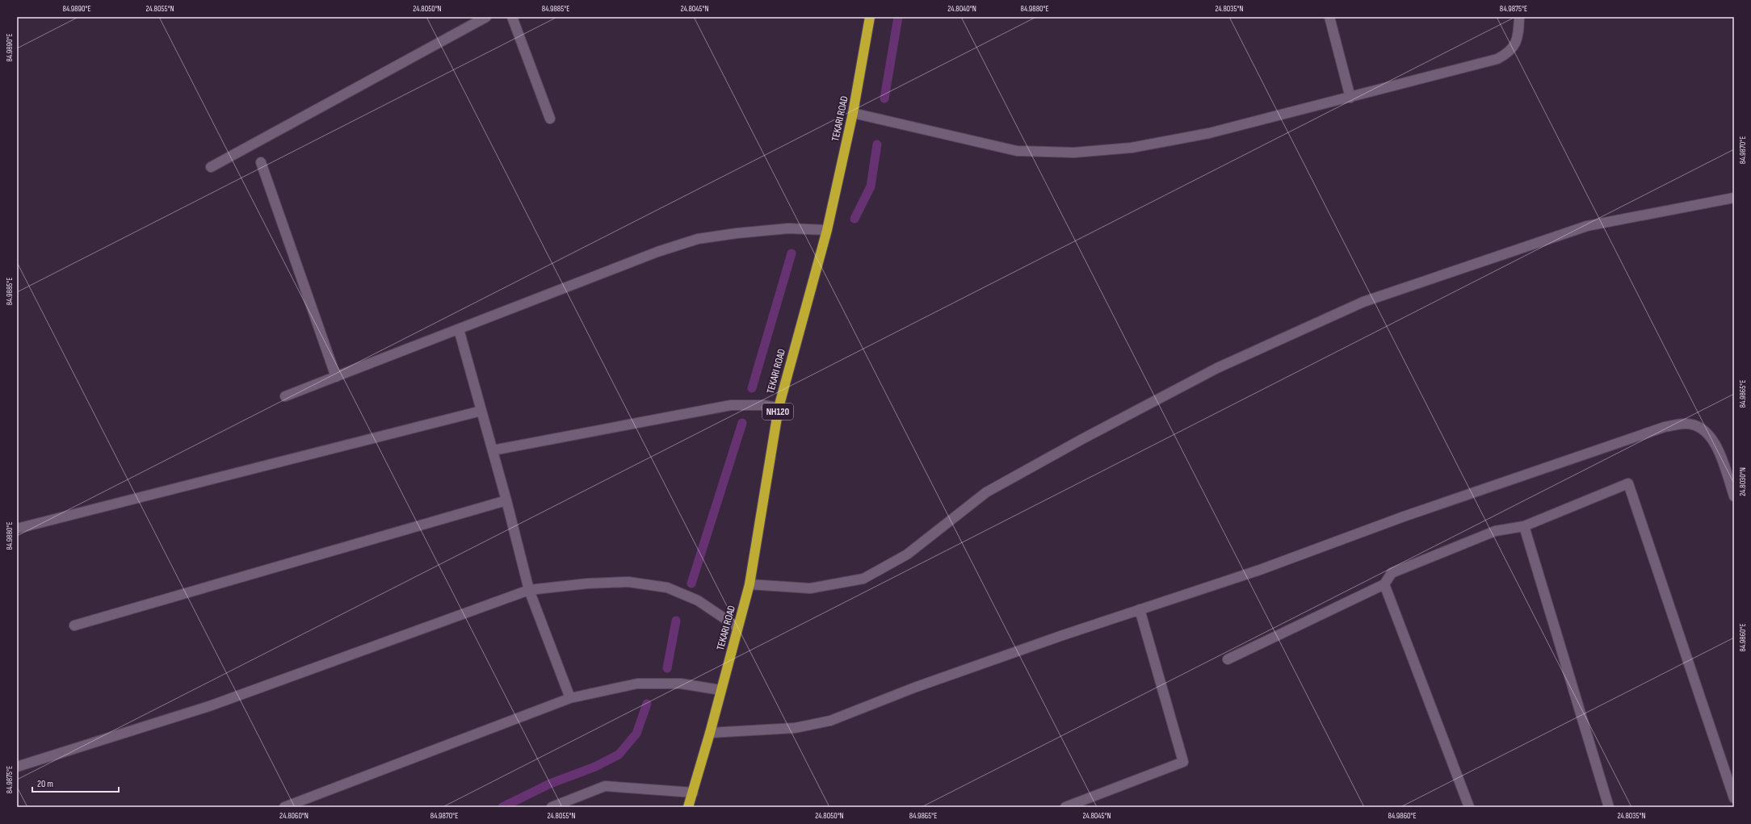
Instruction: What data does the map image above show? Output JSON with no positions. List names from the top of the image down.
{
  "streets": {
    "highway": ["TEKARI ROAD", "NH120"]
  },
  "scale_bar": "20 m",
  "coordinates": [
    "84.9890°E",
    "24.8055°N",
    "24.8050°N",
    "84.9885°E",
    "24.8045°N",
    "24.8040°N",
    "84.9880°E",
    "24.8035°N",
    "84.9875°E",
    "84.9870°E",
    "84.9865°E",
    "24.8030°N",
    "84.9860°E",
    "24.8060°N"
  ]
}
